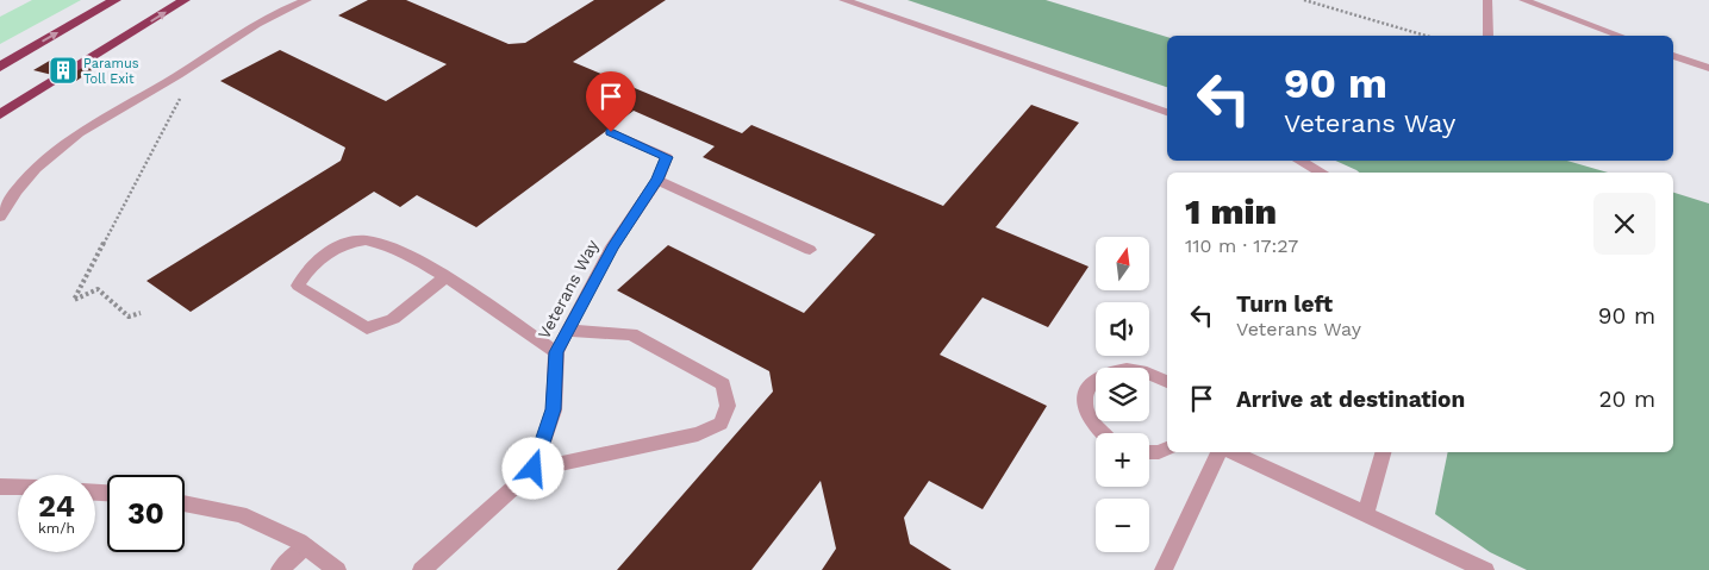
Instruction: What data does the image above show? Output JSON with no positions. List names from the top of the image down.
{
  "streets": {
    "street": ["Veterans Way"]
  },
  "places": {
    "building": ["Paramus Toll Exit"]
  },
  "north": "top",
  "page": {
    "turn": ["90 m", "Veterans Way"],
    "heading": ["1 min", "110 m · 17:27"],
    "map_buttons": ["+", "−"],
    "list": [
      {
        "name": "Turn left",
        "note": "Veterans Way",
        "value": "90 m"
      },
      {
        "name": "Arrive at destination",
        "value": "20 m"
      }
    ],
    "speed": "24 km/h",
    "limit": "30"
  }
}
